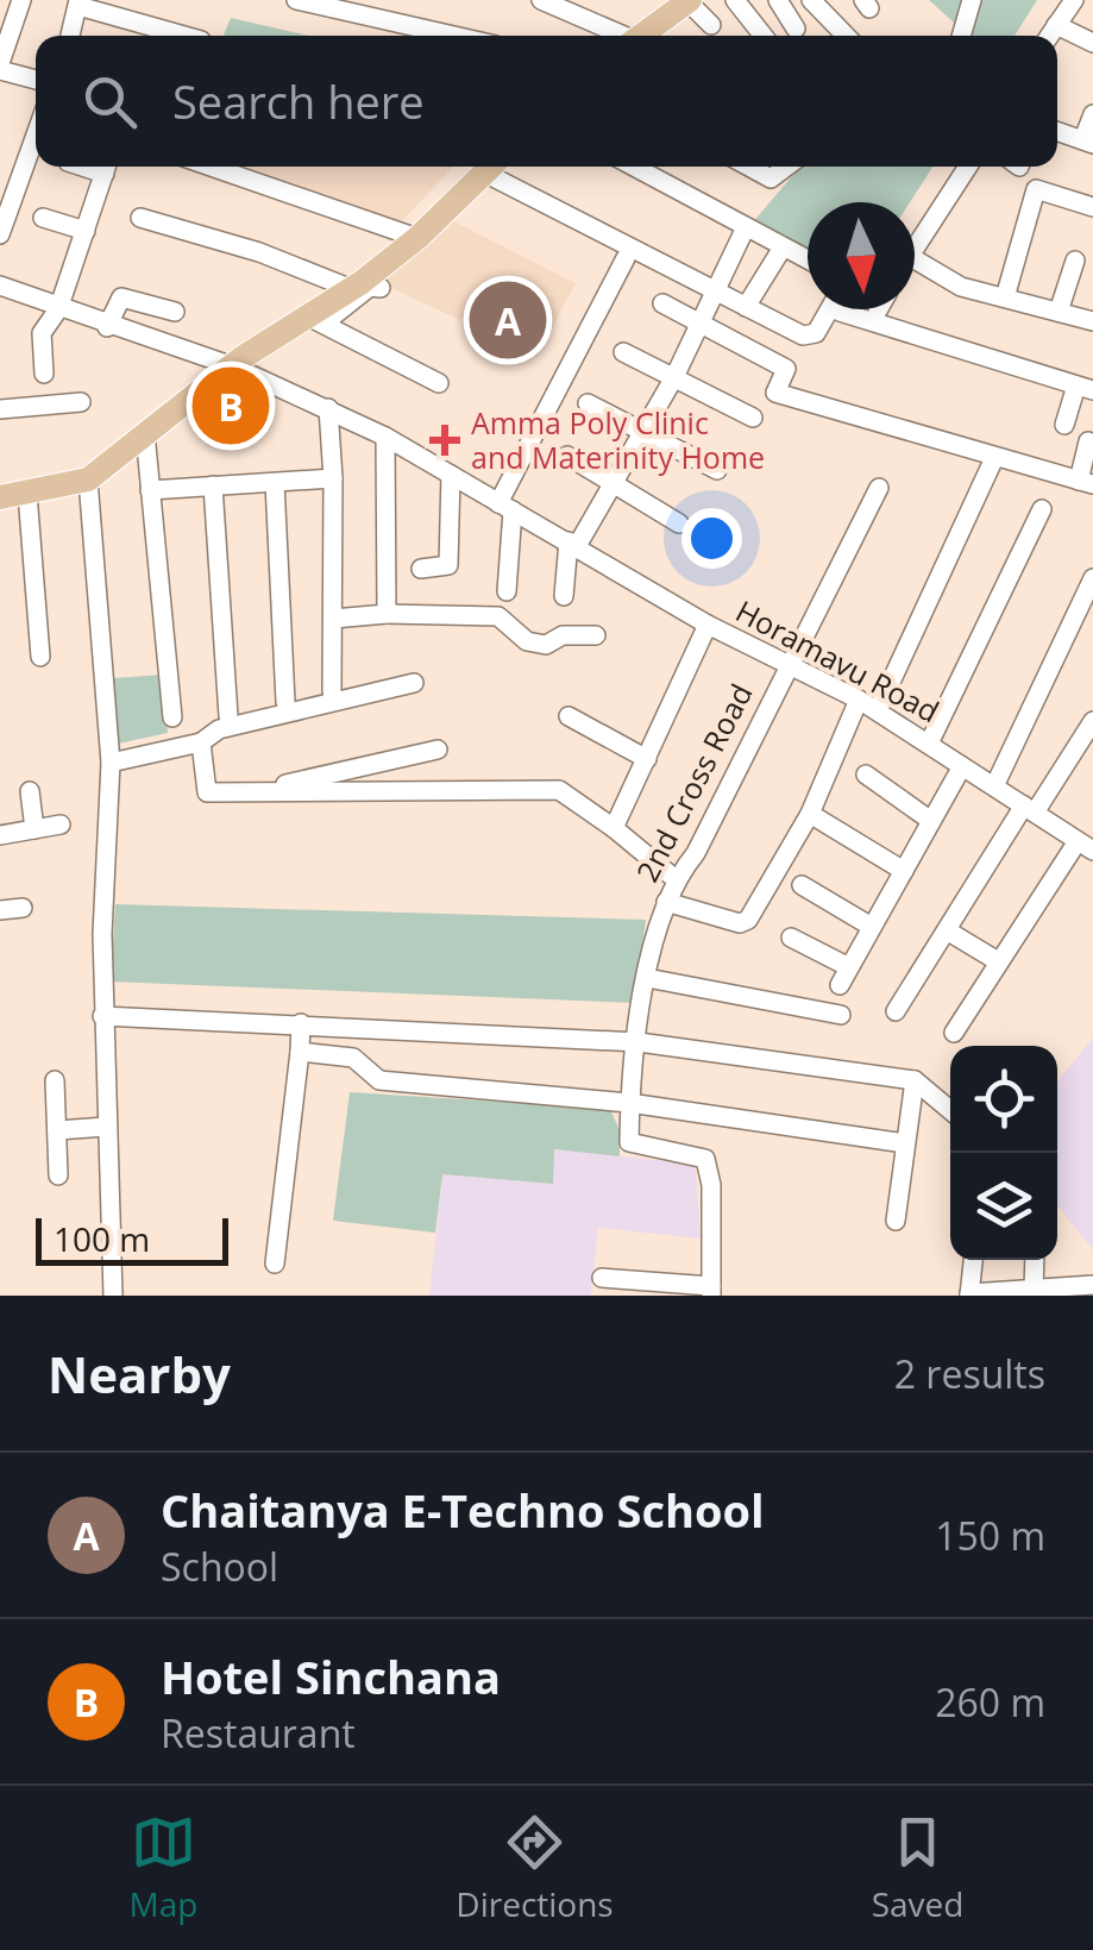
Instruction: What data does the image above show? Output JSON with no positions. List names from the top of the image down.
{
  "streets": {
    "street": ["Horamavu Road", "2nd Cross Road"]
  },
  "crossings": [
    ["Horamavu Road", "2nd Cross Road"]
  ],
  "places": {
    "health": ["Amma Poly Clinic and Materinity Home"]
  },
  "scale_bar": "100 m",
  "north": "bottom",
  "page": {
    "search": "Search here",
    "pins": ["A", "B"],
    "scale": "100 m",
    "heading": ["Nearby", "2 results"],
    "list": [
      {
        "mark": "A",
        "name": "Chaitanya E-Techno School",
        "note": "School",
        "value": "150 m"
      },
      {
        "mark": "B",
        "name": "Hotel Sinchana",
        "note": "Restaurant",
        "value": "260 m"
      }
    ],
    "nav": ["Map", "Directions", "Saved"]
  }
}
